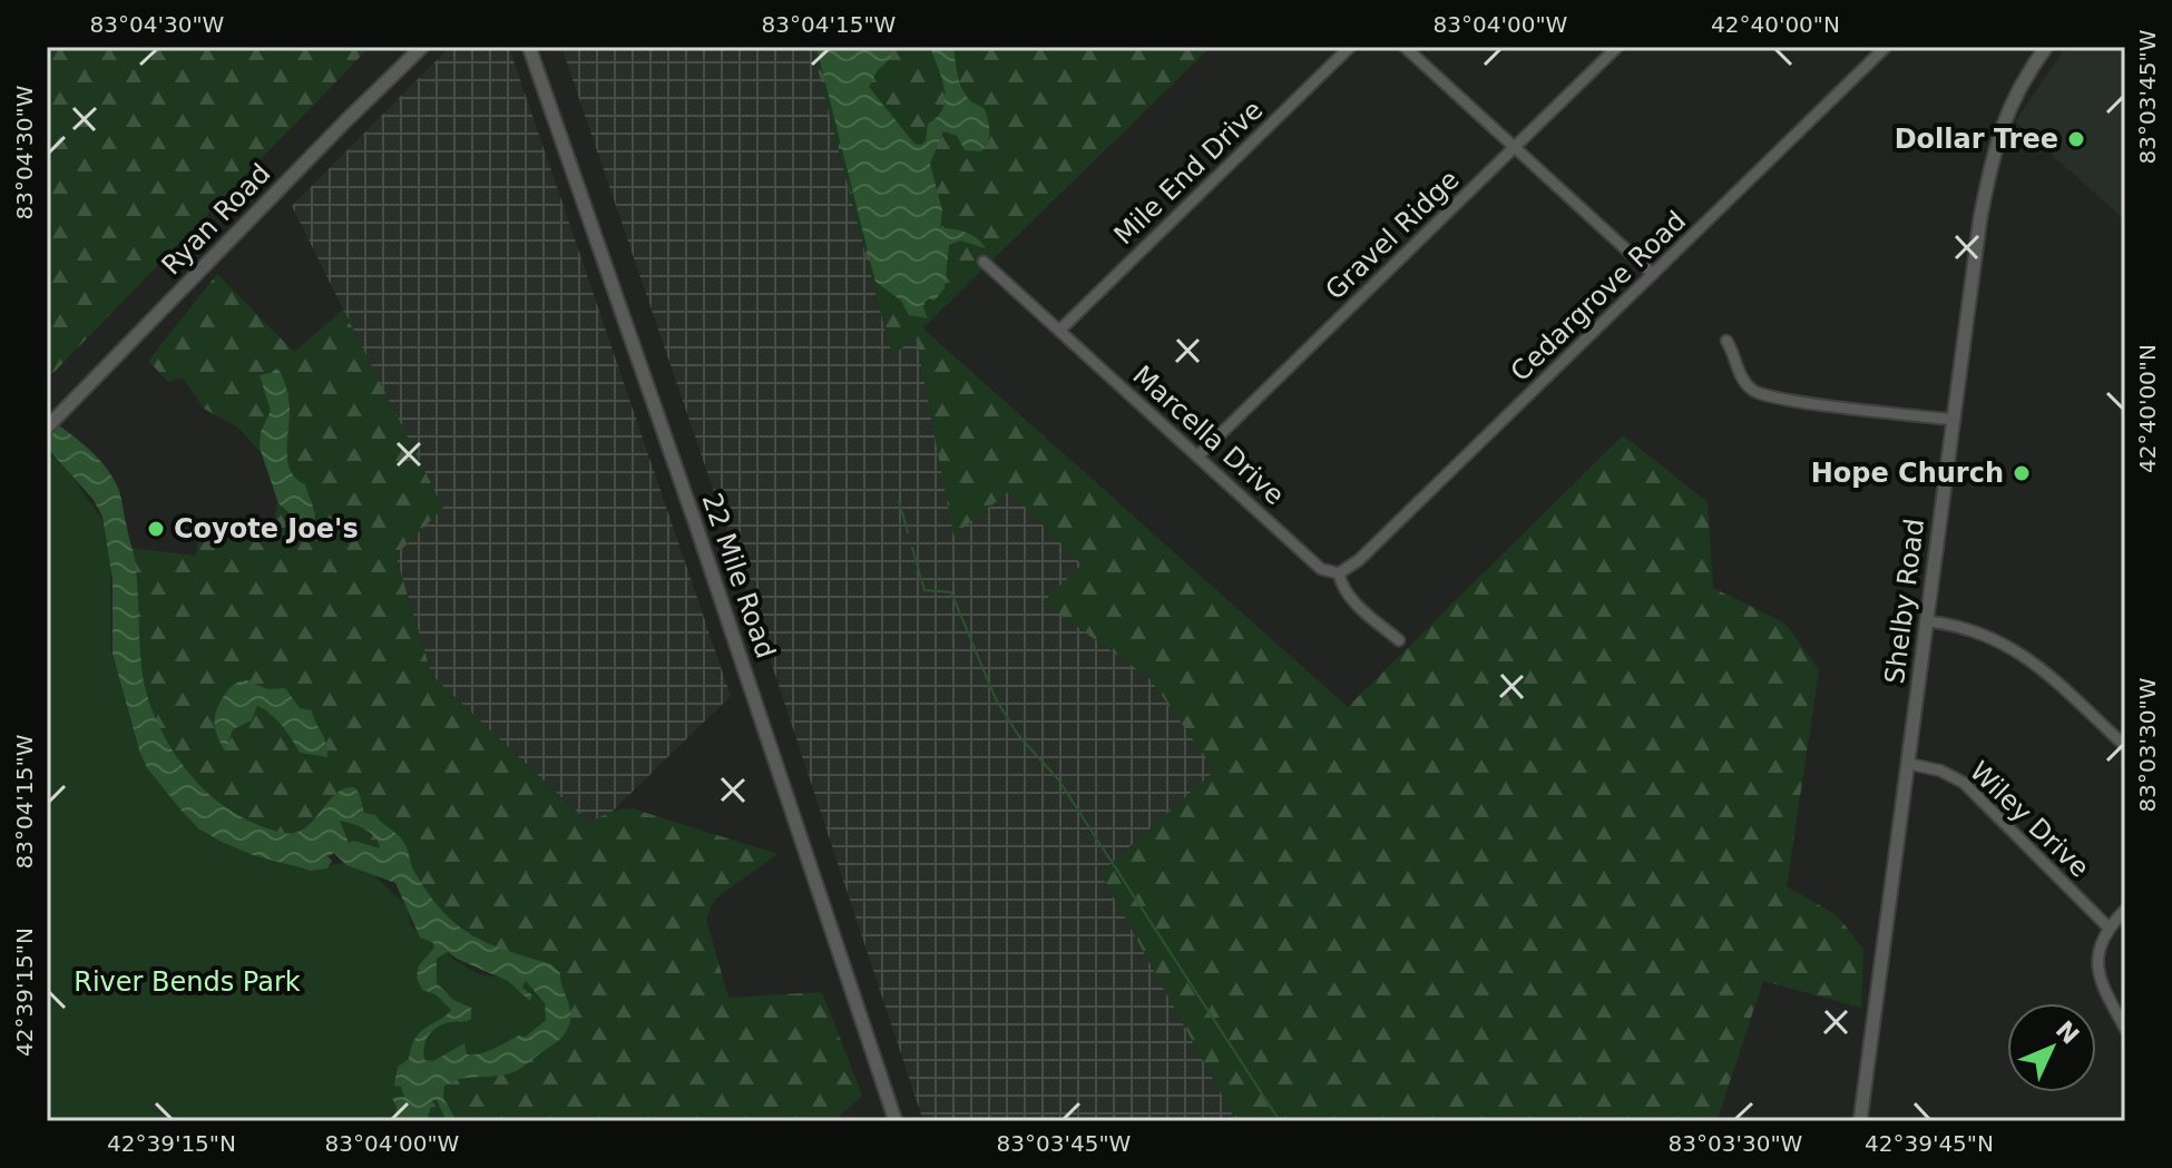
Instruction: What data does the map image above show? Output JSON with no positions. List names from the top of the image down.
{
  "streets": {
    "street": [
      "Mile End Drive",
      "Ryan Road",
      "Gravel Ridge",
      "Cedargrove Road",
      "Marcella Drive",
      "22 Mile Road",
      "Shelby Road",
      "Wiley Drive"
    ]
  },
  "crossings": [
    ["Mile End Drive", "Marcella Drive"],
    ["Gravel Ridge", "Marcella Drive"],
    ["Cedargrove Road", "Marcella Drive"],
    ["Shelby Road", "Wiley Drive"]
  ],
  "parks": ["River Bends Park"],
  "places": ["Dollar Tree", "Hope Church", "Coyote Joe's"],
  "north": "top right",
  "coordinates": [
    "83°04'30\"W",
    "83°04'15\"W",
    "83°04'00\"W",
    "42°40'00\"N",
    "83°03'45\"W",
    "83°03'30\"W",
    "42°39'15\"N",
    "42°39'45\"N"
  ]
}
